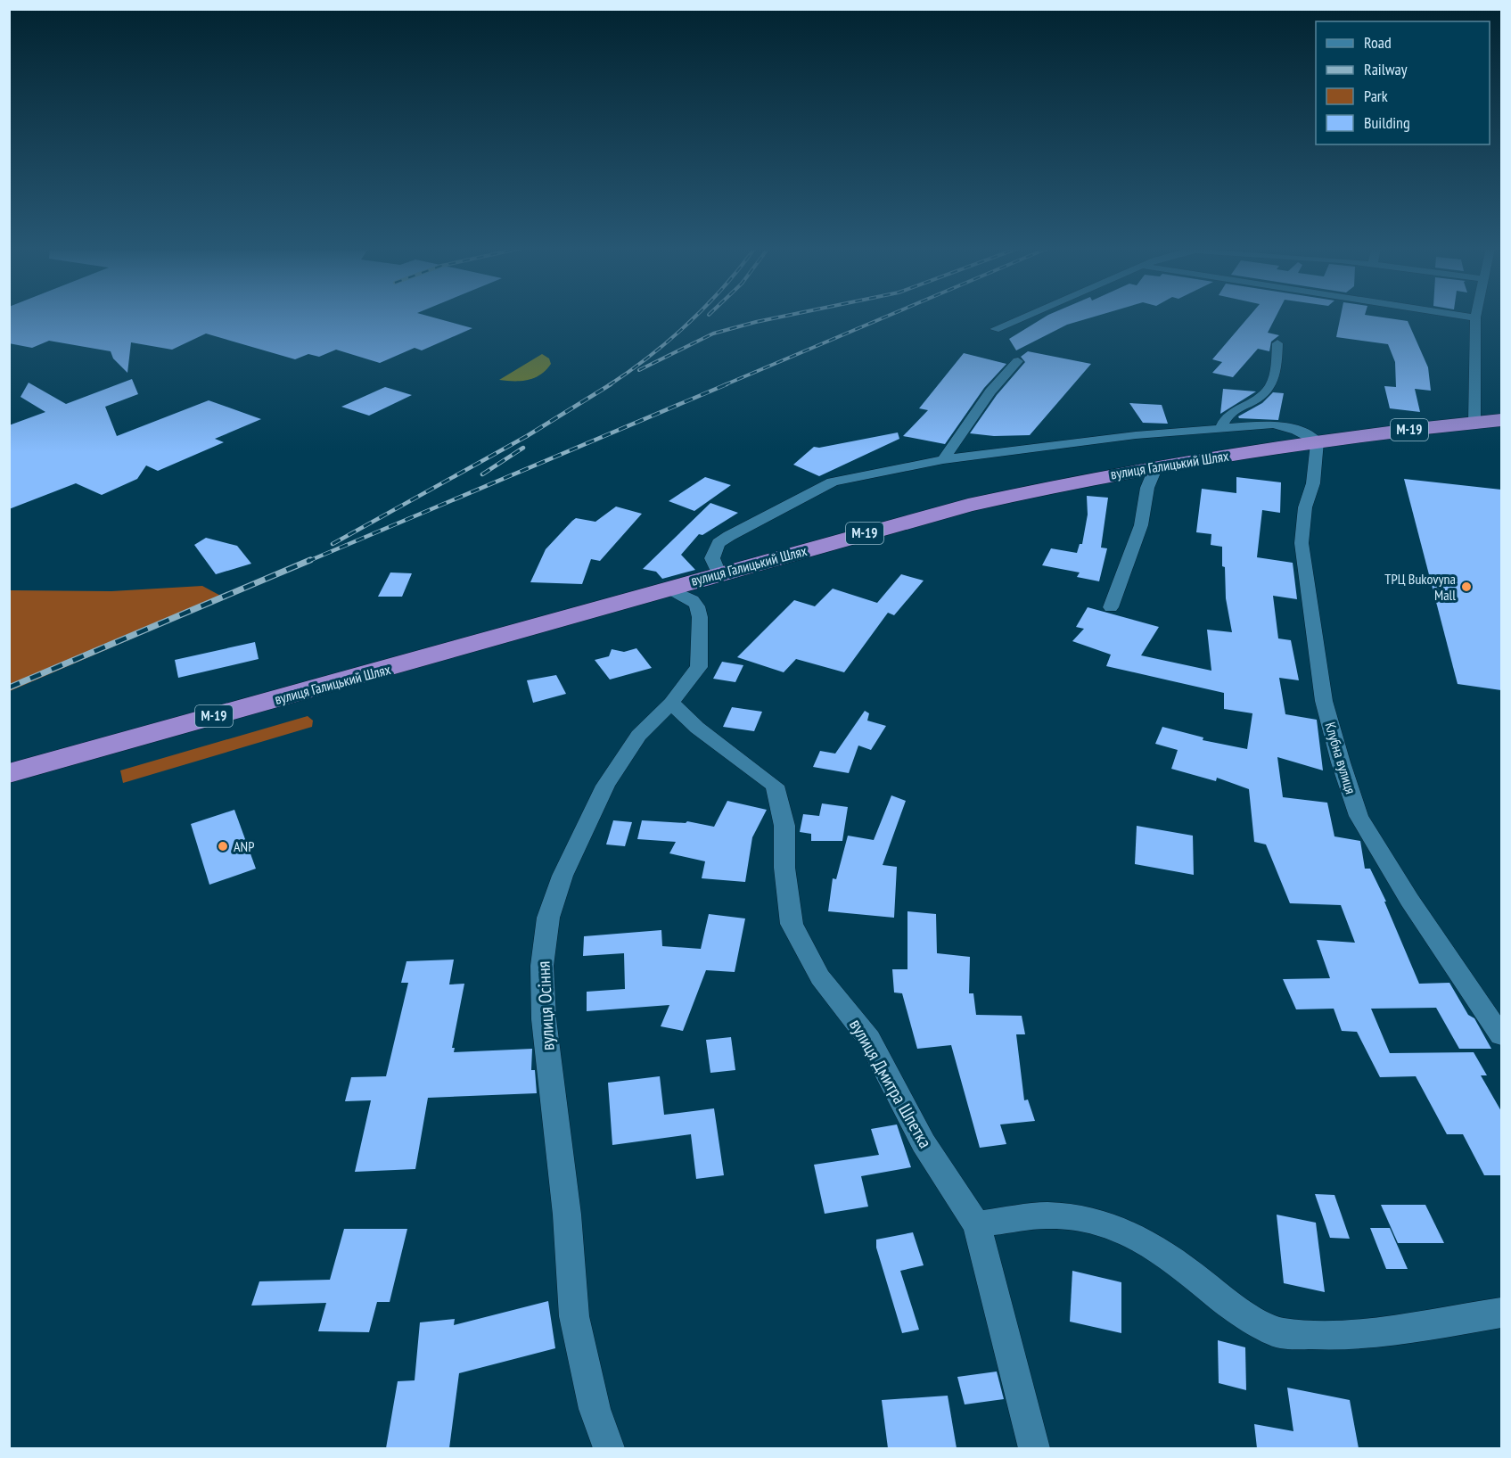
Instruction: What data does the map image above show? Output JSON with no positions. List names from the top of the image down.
{
  "streets": {
    "highway": ["М-19", "вулиця Галицький Шлях"],
    "street": ["Клубна вулиця", "вулиця Осіння", "вулиця Дмитра Шпетка"]
  },
  "crossings": [
    ["вулиця Галицький Шлях", "Клубна вулиця"],
    ["вулиця Галицький Шлях", "вулиця Осіння"],
    ["вулиця Осіння", "вулиця Дмитра Шпетка"]
  ],
  "places": ["ТРЦ Bukovyna Mall", "ANP"],
  "legend": [
    "Road",
    "Railway",
    "Park",
    "Building"
  ]
}
